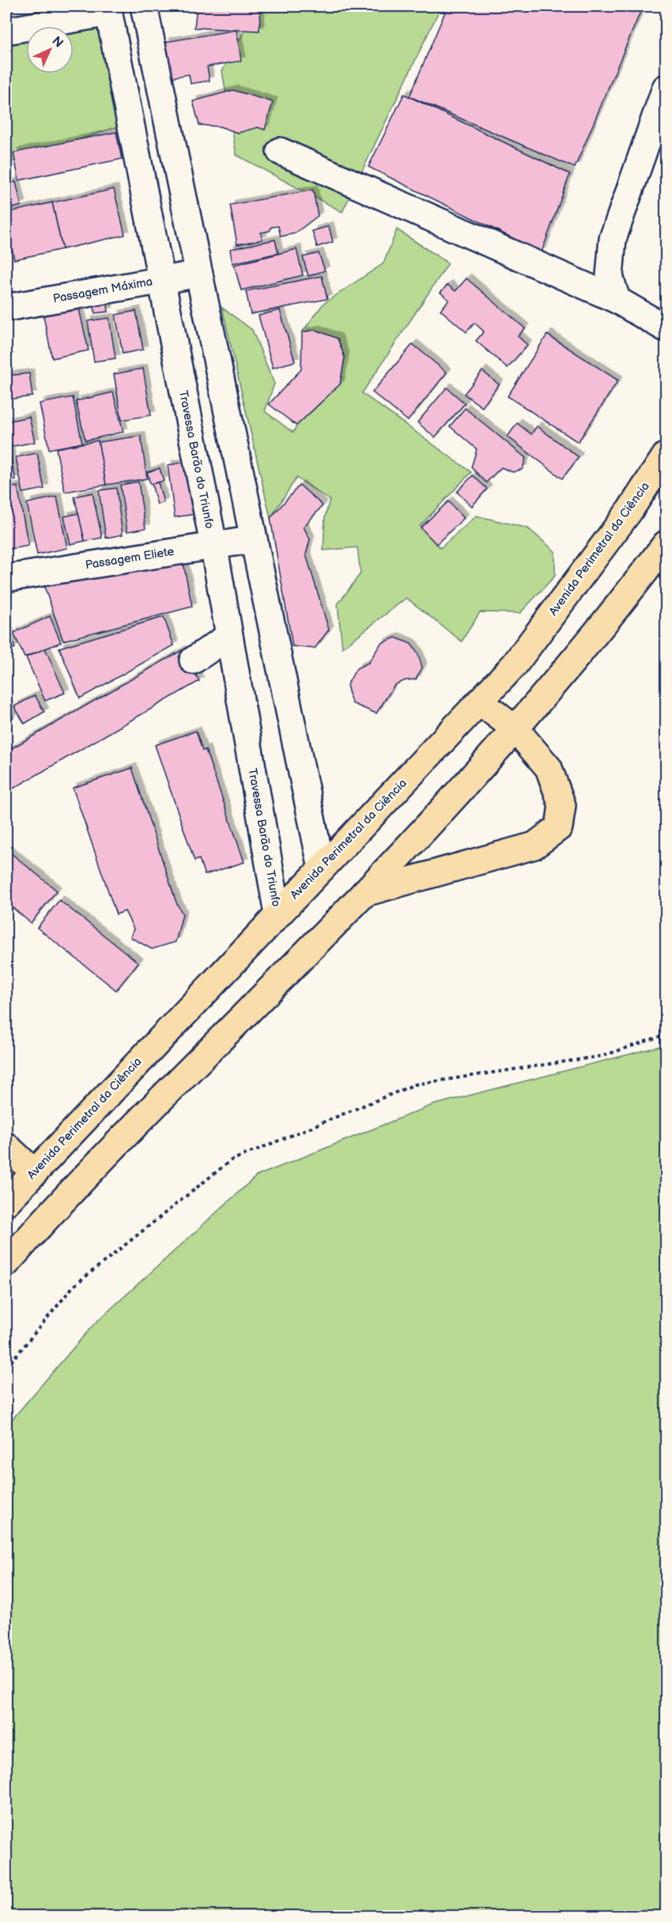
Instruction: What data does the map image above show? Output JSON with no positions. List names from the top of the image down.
{
  "streets": {
    "main road": ["Avenida Perimetral da Ciência"],
    "street": ["Passagem Máxima", "Travessa Barão do Triunfo", "Passagem Eliete"]
  },
  "crossings": [
    ["Passagem Máxima", "Travessa Barão do Triunfo"],
    ["Travessa Barão do Triunfo", "Avenida Perimetral da Ciência"],
    ["Travessa Barão do Triunfo", "Passagem Eliete"]
  ],
  "north": "top right"
}
